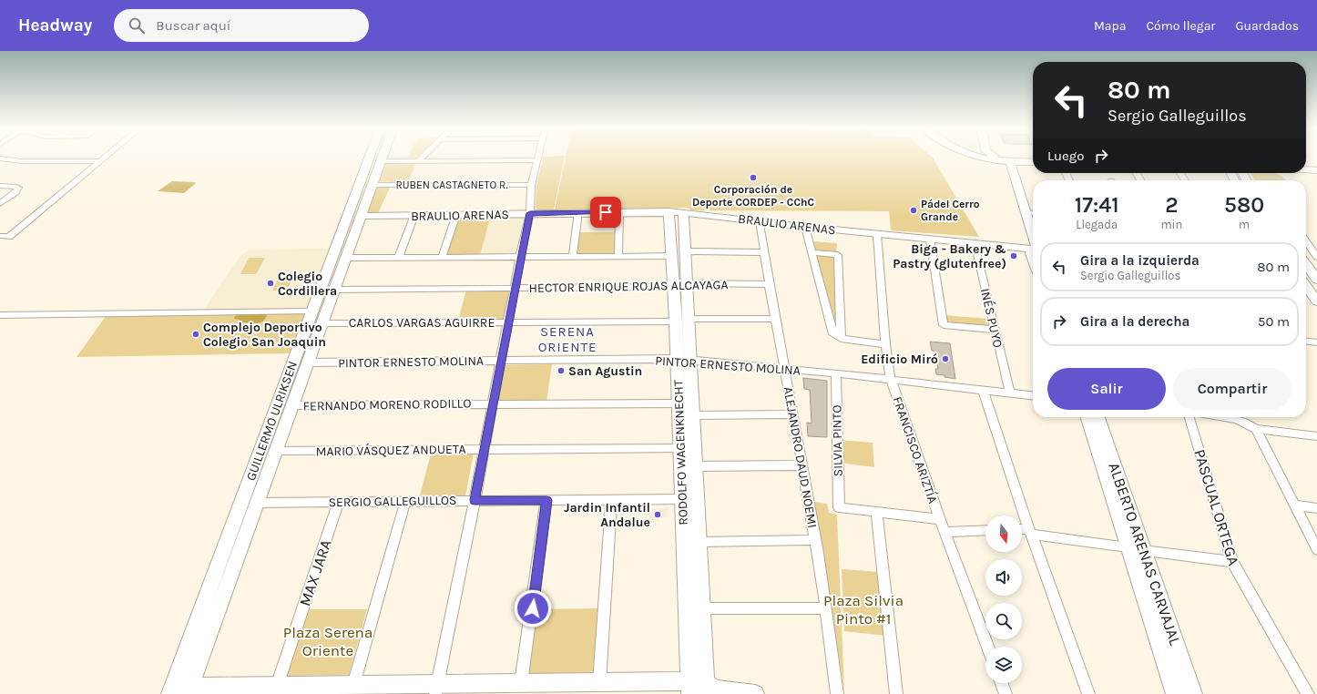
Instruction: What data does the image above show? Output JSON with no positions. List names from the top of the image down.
{
  "streets": {
    "street": [
      "RUBEN CASTAGNETO R.",
      "BRAULIO ARENAS",
      "HECTOR ENRIQUE ROJAS ALCAYAGA",
      "INÉS PUYO",
      "CARLOS VARGAS AGUIRRE",
      "PINTOR ERNESTO MOLINA",
      "FERNANDO MORENO RODILLO",
      "GUILLERMO ULRIKSEN",
      "SILVIA PINTO",
      "MARIO VÁSQUEZ ANDUETA",
      "FRANCISCO ARIZTÍA",
      "RODOLFO WAGENKNECHT",
      "ALEJANDRO DAUD NOEMI",
      "SERGIO GALLEGUILLOS",
      "PASCUAL ORTEGA",
      "ALBERTO ARENAS CARVAJAL",
      "MAX JARA"
    ]
  },
  "crossings": [
    ["RUBEN CASTAGNETO R.", "GUILLERMO ULRIKSEN"],
    ["BRAULIO ARENAS", "INÉS PUYO"],
    ["BRAULIO ARENAS", "GUILLERMO ULRIKSEN"],
    ["BRAULIO ARENAS", "FRANCISCO ARIZTÍA"],
    ["BRAULIO ARENAS", "RODOLFO WAGENKNECHT"],
    ["BRAULIO ARENAS", "ALEJANDRO DAUD NOEMI"],
    ["HECTOR ENRIQUE ROJAS ALCAYAGA", "GUILLERMO ULRIKSEN"],
    ["HECTOR ENRIQUE ROJAS ALCAYAGA", "RODOLFO WAGENKNECHT"],
    ["HECTOR ENRIQUE ROJAS ALCAYAGA", "ALEJANDRO DAUD NOEMI"],
    ["INÉS PUYO", "PINTOR ERNESTO MOLINA"],
    ["CARLOS VARGAS AGUIRRE", "GUILLERMO ULRIKSEN"],
    ["CARLOS VARGAS AGUIRRE", "RODOLFO WAGENKNECHT"],
    ["CARLOS VARGAS AGUIRRE", "ALEJANDRO DAUD NOEMI"],
    ["PINTOR ERNESTO MOLINA", "GUILLERMO ULRIKSEN"],
    ["PINTOR ERNESTO MOLINA", "SILVIA PINTO"],
    ["PINTOR ERNESTO MOLINA", "FRANCISCO ARIZTÍA"],
    ["PINTOR ERNESTO MOLINA", "RODOLFO WAGENKNECHT"],
    ["PINTOR ERNESTO MOLINA", "ALEJANDRO DAUD NOEMI"],
    ["FERNANDO MORENO RODILLO", "GUILLERMO ULRIKSEN"],
    ["FERNANDO MORENO RODILLO", "RODOLFO WAGENKNECHT"],
    ["GUILLERMO ULRIKSEN", "MARIO VÁSQUEZ ANDUETA"],
    ["GUILLERMO ULRIKSEN", "SERGIO GALLEGUILLOS"],
    ["MARIO VÁSQUEZ ANDUETA", "RODOLFO WAGENKNECHT"],
    ["RODOLFO WAGENKNECHT", "SERGIO GALLEGUILLOS"],
    ["SERGIO GALLEGUILLOS", "MAX JARA"]
  ],
  "districts": ["SERENA ORIENTE"],
  "parks": ["Plaza Silvia Pinto #1", "Plaza Serena Oriente"],
  "places": [
    "Corporación de Deporte CORDEP - CChC",
    "Pádel Cerro Grande",
    "Biga - Bakery & Pastry (glutenfree)",
    "Colegio Cordillera",
    "Complejo Deportivo Colegio San Joaquin",
    "Edificio Miró",
    "San Agustin",
    "Jardin Infantil Andalue"
  ],
  "north": "bottom",
  "page": {
    "header": "Headway",
    "search": "Buscar aquí",
    "nav": ["Mapa", "Cómo llegar", "Guardados"],
    "turn": ["80 m", "Sergio Galleguillos"],
    "then": "Luego",
    "eta": [
      "17:41",
      "Llegada",
      "2",
      "min",
      "580",
      "m"
    ],
    "list": [
      {
        "name": "Gira a la izquierda",
        "note": "Sergio Galleguillos",
        "value": "80 m"
      },
      {
        "name": "Gira a la derecha",
        "value": "50 m"
      }
    ],
    "buttons": ["Salir", "Compartir"]
  }
}
